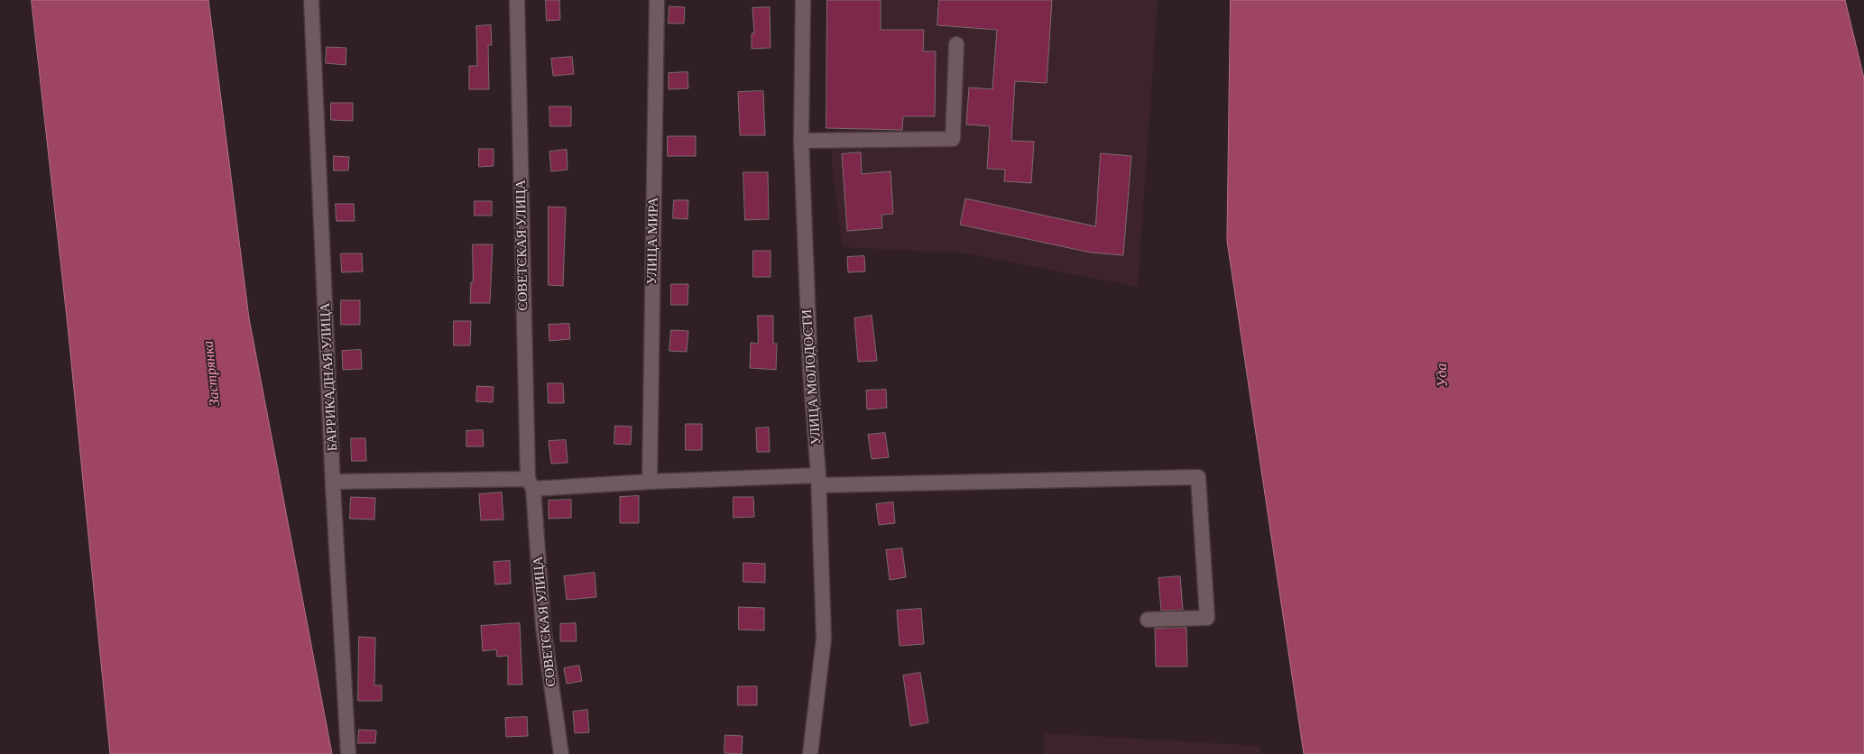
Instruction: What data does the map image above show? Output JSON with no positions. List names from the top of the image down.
{
  "streets": {
    "street": [
      "УЛИЦА МИРА",
      "СОВЕТСКАЯ УЛИЦА",
      "БАРРИКАДНАЯ УЛИЦА",
      "УЛИЦА МОЛОДОСТИ"
    ]
  },
  "water": ["Застрянка", "Уда"]
}
